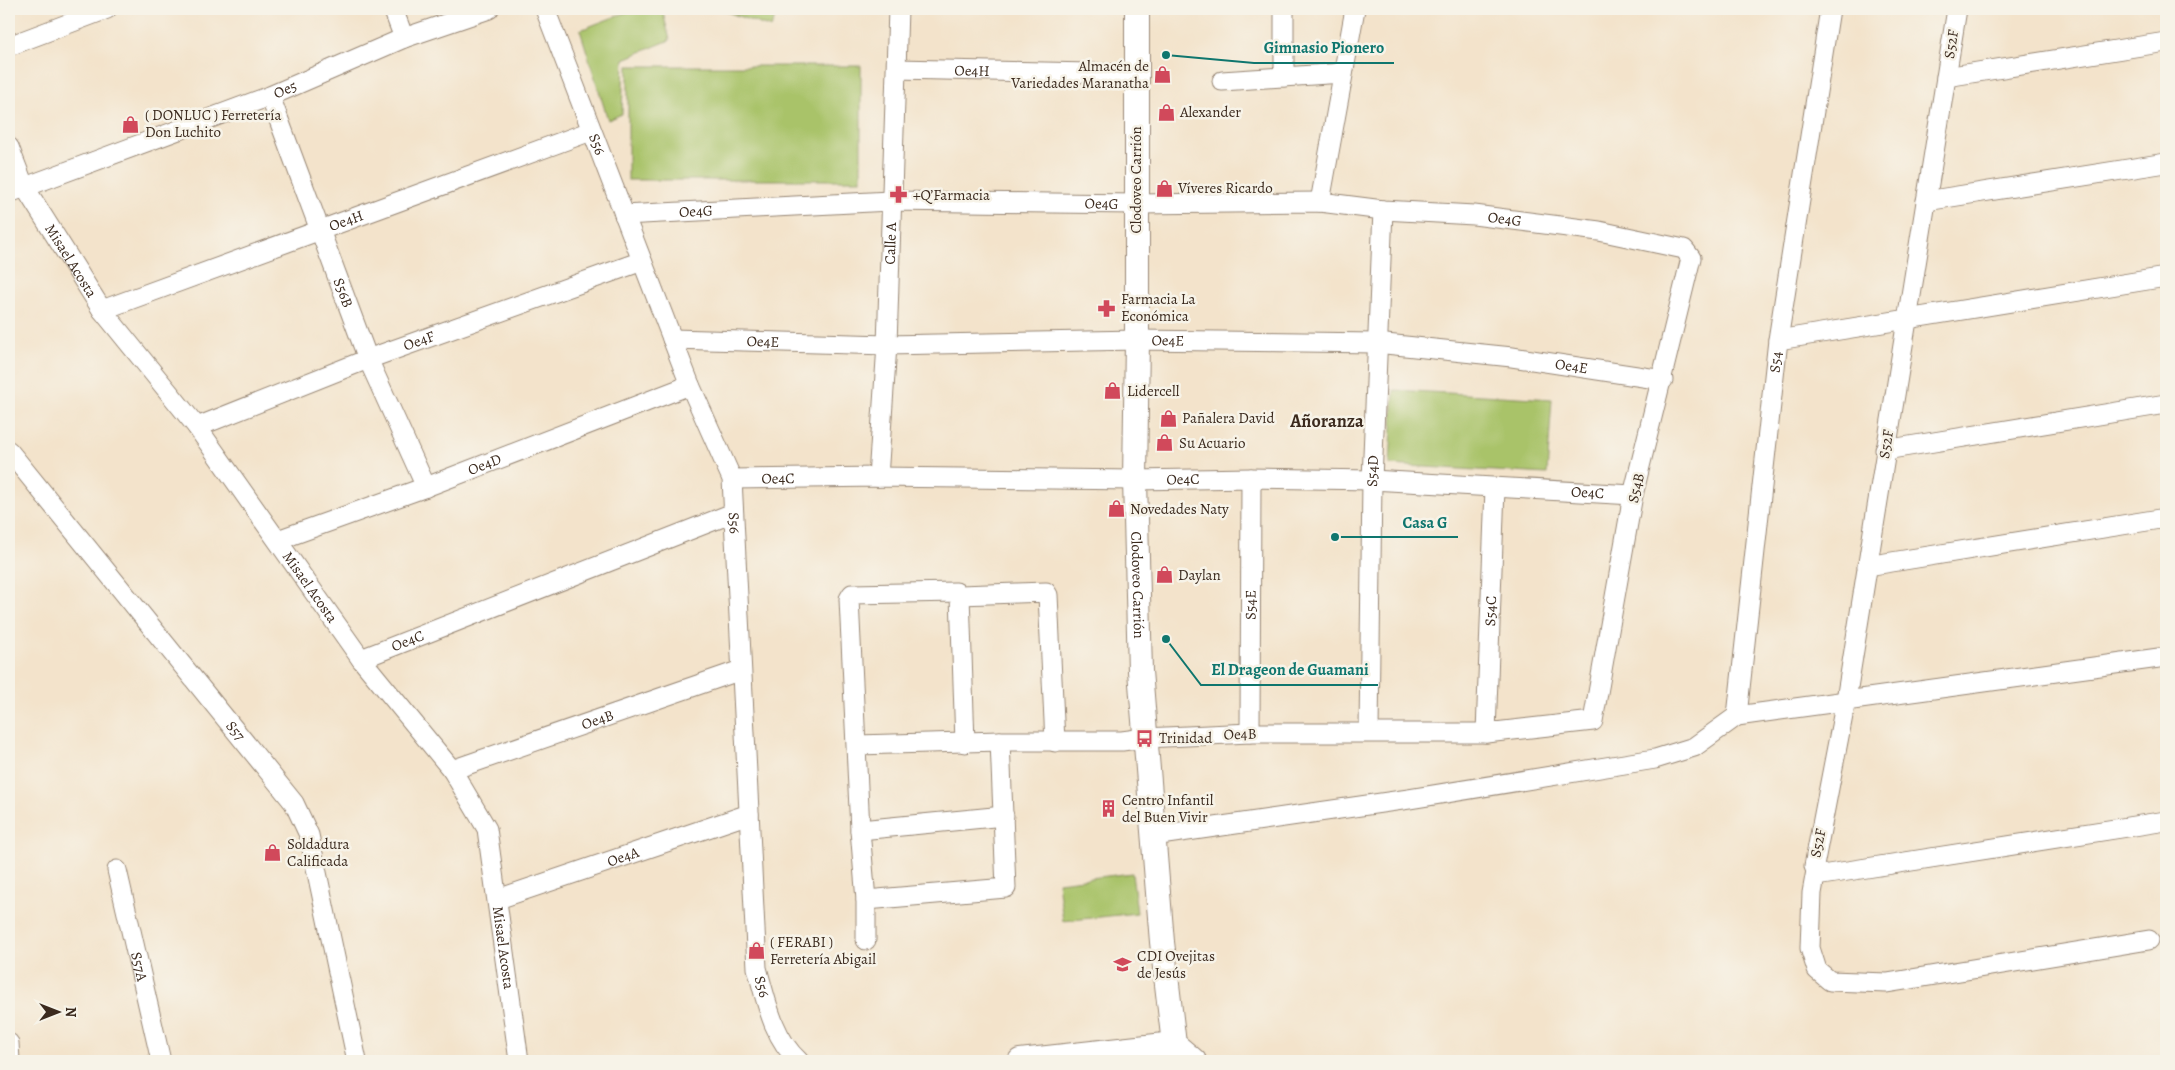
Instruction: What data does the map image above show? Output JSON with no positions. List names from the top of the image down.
{
  "streets": {
    "street": [
      "S52F",
      "Oe4H",
      "Oe5",
      "S56",
      "Clodoveo Carrión",
      "Oe4G",
      "Calle A",
      "Misael Acosta",
      "S56B",
      "Oe4F",
      "Oe4E",
      "S54",
      "Oe4D",
      "S54D",
      "Oe4C",
      "S54B",
      "S54E",
      "S54C",
      "Oe4B",
      "S57",
      "Oe4A",
      "S57A"
    ]
  },
  "crossings": [
    ["Oe4H", "S56"],
    ["Oe4H", "Clodoveo Carrión"],
    ["Oe4H", "Calle A"],
    ["Oe4H", "Misael Acosta"],
    ["Oe4H", "S56B"],
    ["Oe5", "Misael Acosta"],
    ["Oe5", "S56B"],
    ["S56", "Oe4G"],
    ["S56", "Oe4F"],
    ["S56", "Oe4E"],
    ["S56", "Oe4D"],
    ["S56", "Oe4C"],
    ["S56", "Oe4B"],
    ["S56", "Oe4A"],
    ["Clodoveo Carrión", "Oe4G"],
    ["Clodoveo Carrión", "Oe4E"],
    ["Clodoveo Carrión", "Oe4C"],
    ["Clodoveo Carrión", "Oe4B"],
    ["Oe4G", "Calle A"],
    ["Oe4G", "S54D"],
    ["Oe4G", "S54B"],
    ["Calle A", "Oe4E"],
    ["Calle A", "Oe4C"],
    ["Misael Acosta", "Oe4F"],
    ["Misael Acosta", "Oe4D"],
    ["Misael Acosta", "Oe4C"],
    ["Misael Acosta", "Oe4B"],
    ["Misael Acosta", "Oe4A"],
    ["S56B", "Oe4F"],
    ["S56B", "Oe4D"],
    ["Oe4E", "S54D"],
    ["Oe4E", "S54B"],
    ["S54D", "Oe4C"],
    ["S54D", "Oe4B"],
    ["Oe4C", "S54B"],
    ["Oe4C", "S54E"],
    ["Oe4C", "S54C"],
    ["S54B", "Oe4B"],
    ["S54E", "Oe4B"],
    ["S54C", "Oe4B"]
  ],
  "districts": ["Añoranza"],
  "places": {
    "other": ["Gimnasio Pionero", "Casa G", "El Drageon de Guamani"],
    "shop": [
      "Almacén de Variedades Maranatha",
      "Alexander",
      "( DONLUC ) Ferretería Don Luchito",
      "Víveres Ricardo",
      "Lidercell",
      "Pañalera David",
      "Su Acuario",
      "Novedades Naty",
      "Daylan",
      "Soldadura Calificada",
      "( FERABI ) Ferretería Abigail"
    ],
    "pharmacy": ["+Q’Farmacia", "Farmacia La Económica"],
    "bus stop": ["Trinidad"],
    "building": ["Centro Infantil del Buen Vivir"],
    "school or university": ["CDI Ovejitas de Jesús"]
  },
  "north": "right"
}
